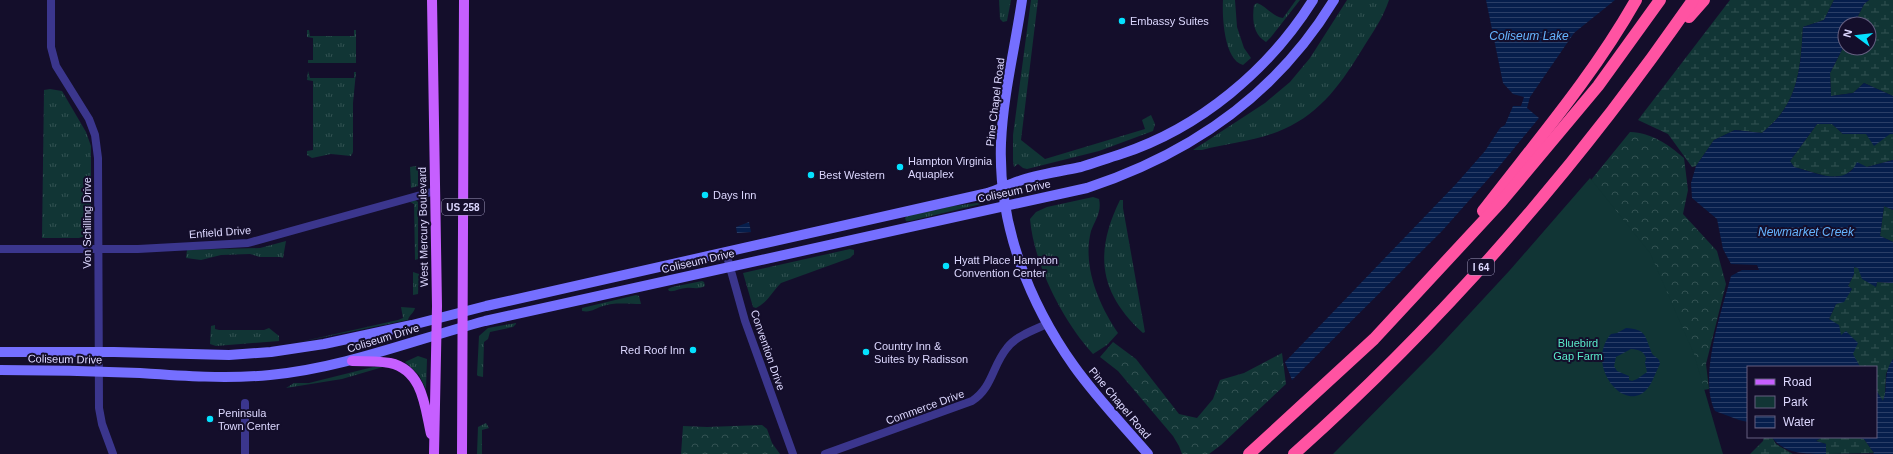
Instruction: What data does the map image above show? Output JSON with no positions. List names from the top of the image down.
{
  "streets": {
    "highway": ["I 64"],
    "main road": ["US 258", "West Mercury Boulevard"],
    "street": [
      "Pine Chapel Road",
      "Coliseum Drive",
      "Von Schilling Drive",
      "Enfield Drive",
      "Convention Drive",
      "Commerce Drive"
    ]
  },
  "crossings": [
    ["Pine Chapel Road", "Coliseum Drive"],
    ["Pine Chapel Road", "Commerce Drive"],
    ["Coliseum Drive", "US 258"],
    ["Coliseum Drive", "Von Schilling Drive"],
    ["Coliseum Drive", "West Mercury Boulevard"],
    ["Coliseum Drive", "Convention Drive"],
    ["Von Schilling Drive", "Enfield Drive"],
    ["West Mercury Boulevard", "Enfield Drive"]
  ],
  "water": ["Coliseum Lake", "Newmarket Creek"],
  "parks": ["Bluebird Gap Farm"],
  "places": [
    "Embassy Suites",
    "Hampton Virginia Aquaplex",
    "Best Western",
    "Days Inn",
    "Hyatt Place Hampton Convention Center",
    "Red Roof Inn",
    "Country Inn & Suites by Radisson",
    "Peninsula Town Center"
  ],
  "legend": ["Road", "Park", "Water"],
  "north": "left"
}
